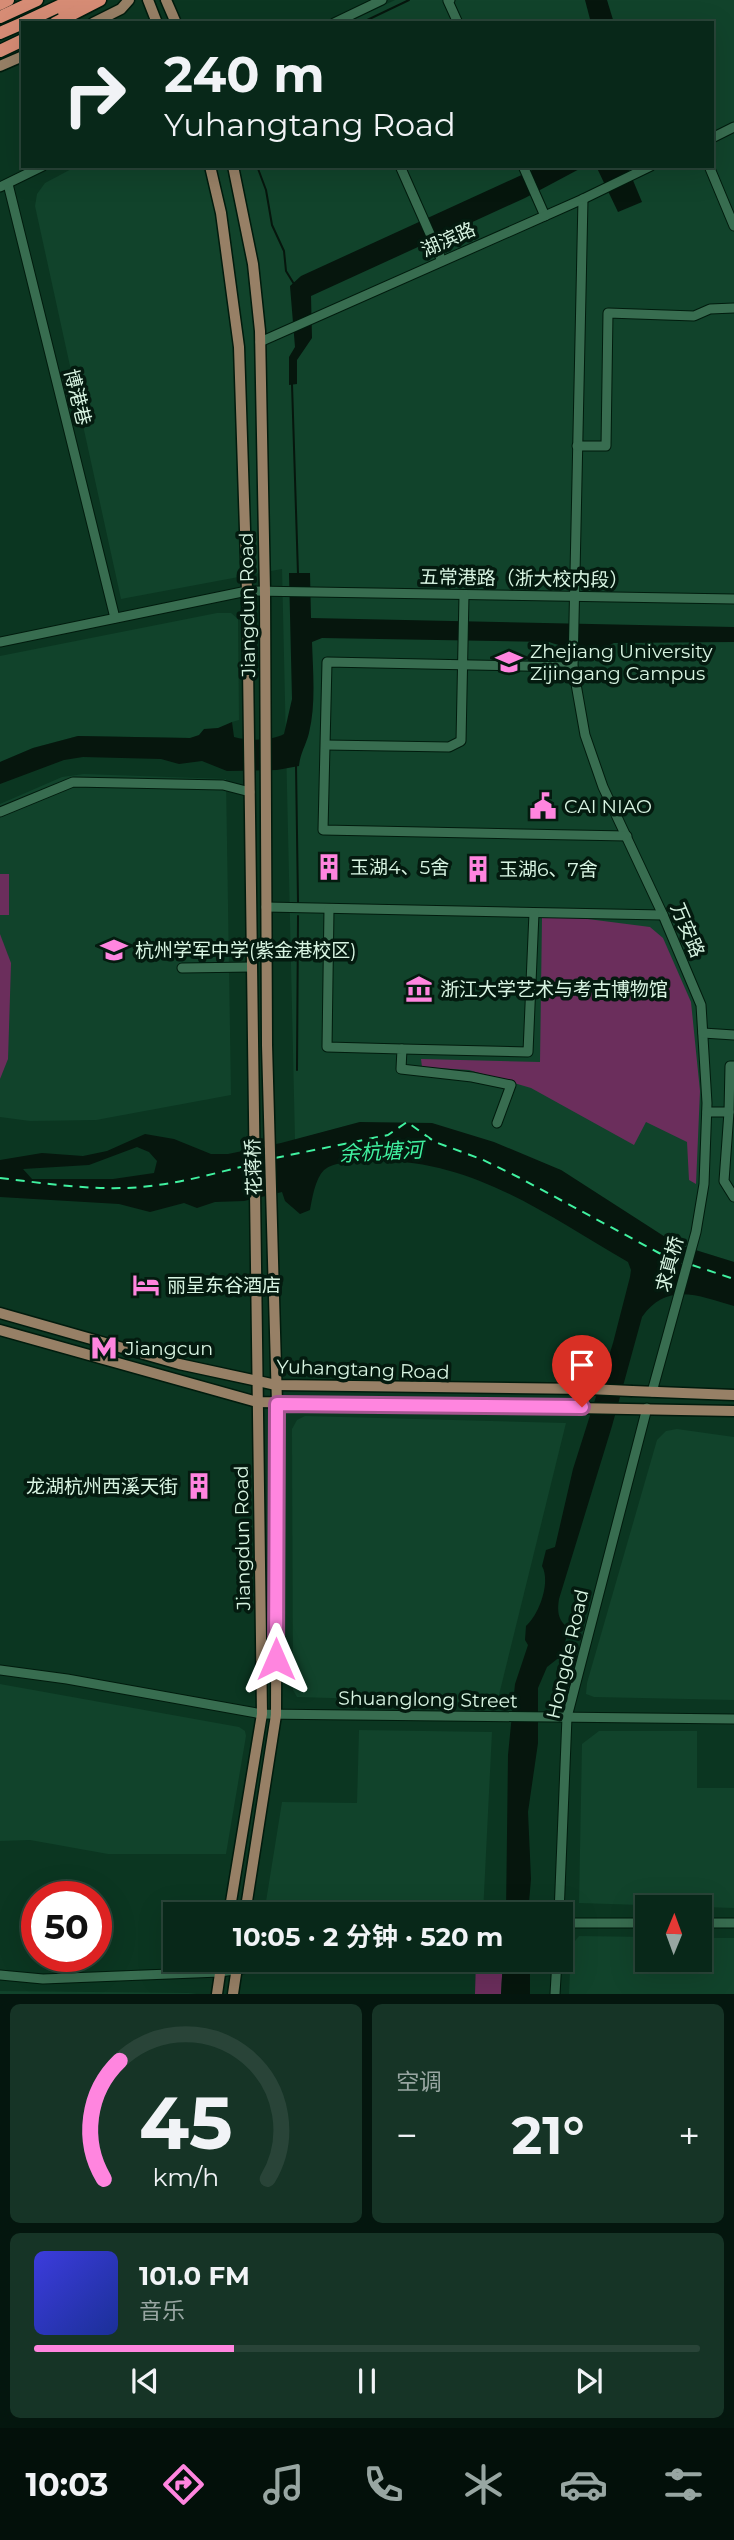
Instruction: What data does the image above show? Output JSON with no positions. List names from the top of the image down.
{
  "streets": {
    "main road": ["Jiangdun Road", "花蒋桥", "Yuhangtang Road"],
    "street": [
      "湖滨路",
      "博港巷",
      "五常港路（浙大校内段）",
      "万安路",
      "求真桥",
      "Hongde Road",
      "Shuanglong Street"
    ]
  },
  "crossings": [
    ["湖滨路", "Jiangdun Road"],
    ["博港巷", "五常港路（浙大校内段）"],
    ["五常港路（浙大校内段）", "Jiangdun Road"],
    ["五常港路（浙大校内段）", "万安路"],
    ["Jiangdun Road", "花蒋桥"],
    ["Jiangdun Road", "Yuhangtang Road"],
    ["Jiangdun Road", "Shuanglong Street"],
    ["万安路", "求真桥"],
    ["求真桥", "Yuhangtang Road"],
    ["Yuhangtang Road", "Hongde Road"],
    ["Hongde Road", "Shuanglong Street"]
  ],
  "water": ["余杭塘河"],
  "places": {
    "school or university": ["Zhejiang University Zijingang Campus", "杭州学军中学(紫金港校区)"],
    "public building": ["CAI NIAO"],
    "building": ["玉湖4、5舍", "玉湖6、7舍", "龙湖杭州西溪天街"],
    "museum": ["浙江大学艺术与考古博物馆"],
    "hotel": ["丽呈东谷酒店"],
    "metro station": ["Jiangcun"]
  },
  "north": "top",
  "page": {
    "turn": ["240 m", "Yuhangtang Road"],
    "limit": "50",
    "trip": "10:05 · 2 分钟 · 520 m",
    "tile": "空调",
    "heat": ["−", "21°", "+"],
    "song": ["101.0 FM", "音乐"],
    "tabs": "10:03",
    "gauge": ["45", "km/h"]
  }
}
